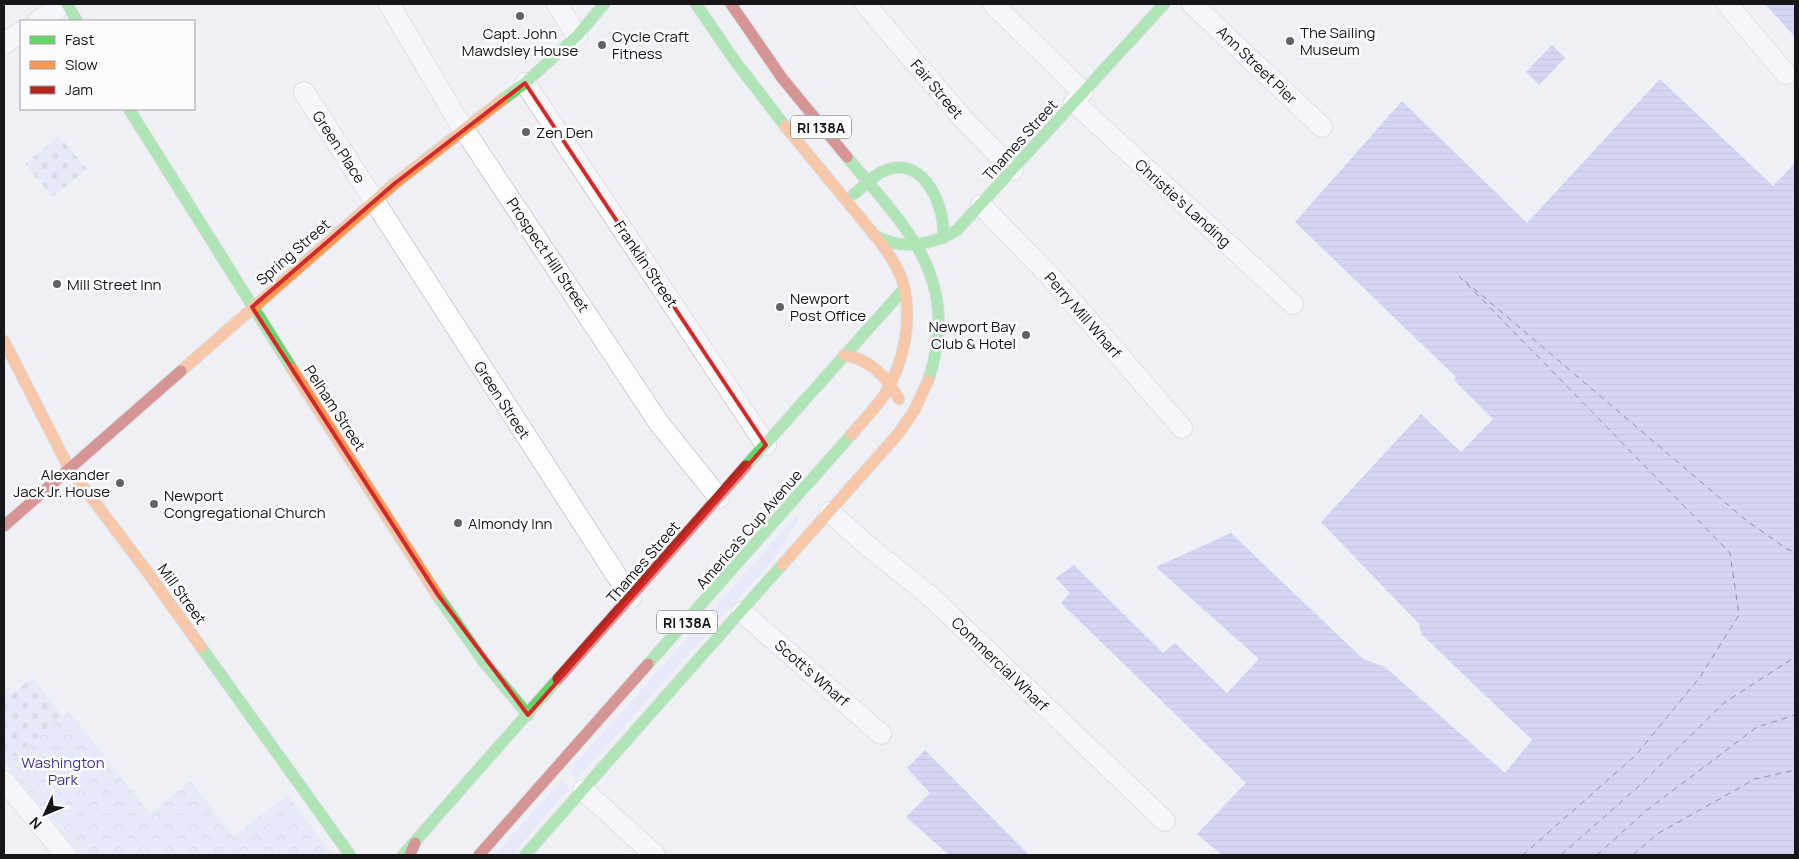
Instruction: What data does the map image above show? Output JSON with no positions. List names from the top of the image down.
{
  "streets": {
    "main road": [
      "RI 138A",
      "Thames Street",
      "Spring Street",
      "Pelham Street",
      "America's Cup Avenue",
      "Mill Street"
    ],
    "street": [
      "Ann Street Pier",
      "Fair Street",
      "Green Place",
      "Christie's Landing",
      "Prospect Hill Street",
      "Franklin Street",
      "Perry Mill Wharf",
      "Green Street",
      "Commercial Wharf",
      "Scott's Wharf"
    ]
  },
  "crossings": [
    ["Fair Street", "Thames Street"],
    ["RI 138A", "Thames Street"],
    ["RI 138A", "America's Cup Avenue"],
    ["RI 138A", "Commercial Wharf"],
    ["RI 138A", "Scott's Wharf"],
    ["Thames Street", "Christie's Landing"],
    ["Thames Street", "Prospect Hill Street"],
    ["Thames Street", "Franklin Street"],
    ["Thames Street", "Perry Mill Wharf"],
    ["Thames Street", "Green Street"],
    ["Thames Street", "Pelham Street"],
    ["Thames Street", "America's Cup Avenue"],
    ["Green Place", "Spring Street"],
    ["Green Place", "Green Street"],
    ["Spring Street", "Prospect Hill Street"],
    ["Spring Street", "Franklin Street"],
    ["Spring Street", "Green Street"],
    ["Spring Street", "Pelham Street"],
    ["Spring Street", "Mill Street"]
  ],
  "parks": ["Washington Park"],
  "places": [
    "Capt. John Mawdsley House",
    "The Sailing Museum",
    "Cycle Craft Fitness",
    "Zen Den",
    "Mill Street Inn",
    "Newport Post Office",
    "Newport Bay Club & Hotel",
    "Alexander Jack Jr. House",
    "Newport Congregational Church",
    "Almondy Inn"
  ],
  "legend": ["Fast", "Slow", "Jam"],
  "north": "bottom left"
}
